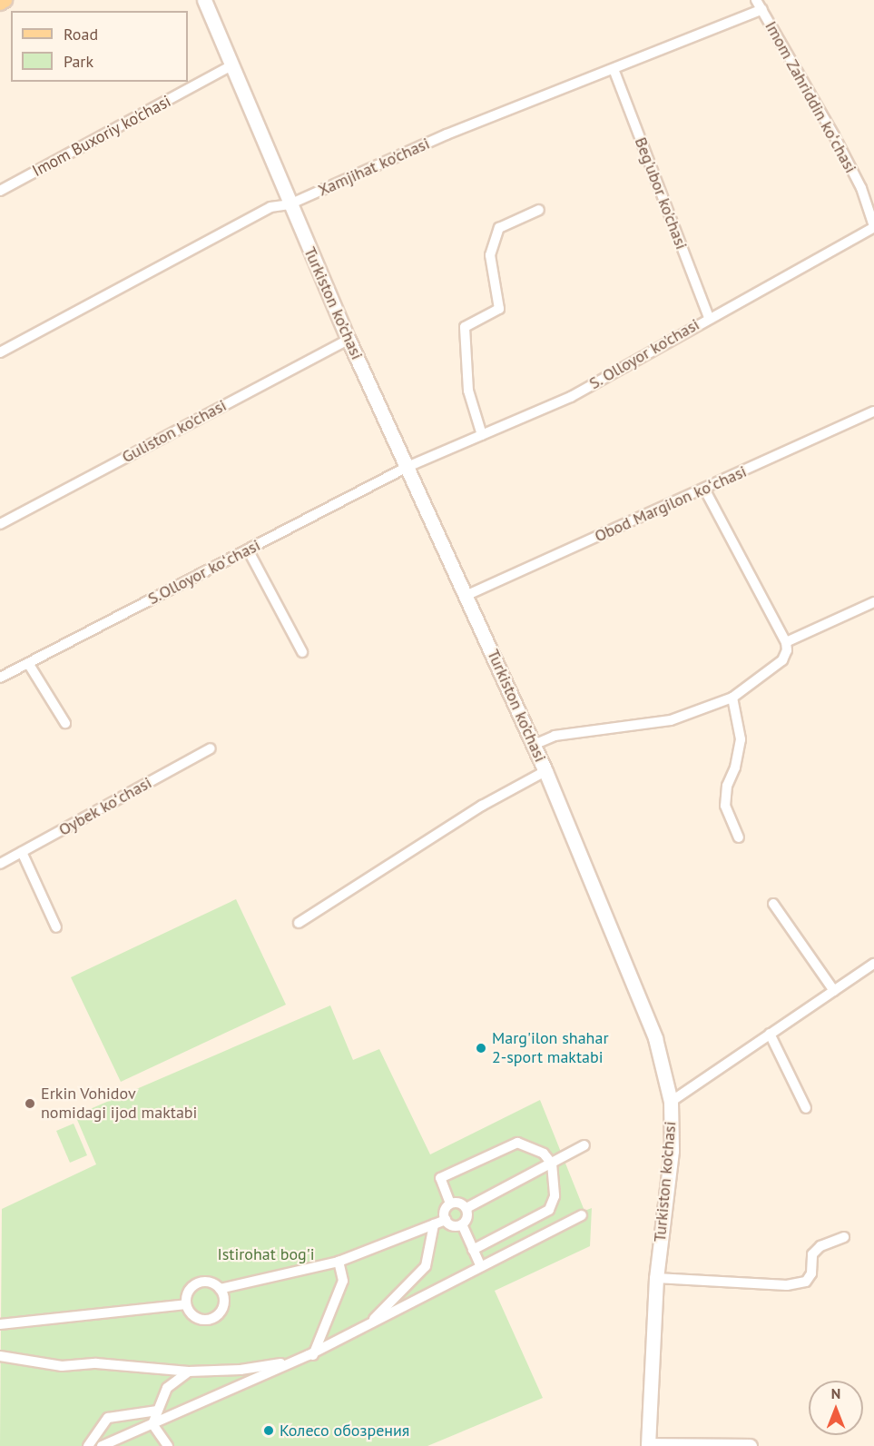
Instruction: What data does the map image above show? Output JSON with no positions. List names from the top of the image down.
{
  "streets": {
    "main road": ["Turkiston ko’chasi"],
    "street": [
      "Imom Zahriddin koʻchasi",
      "Imom Buxoriy ko'chasi",
      "Xamjihat ko'chasi",
      "Beg'ubor ko'chasi",
      "S. Olloyor ko'chasi",
      "Guliston ko'chasi",
      "Obod Margilon koʻchasi",
      "S.Olloyor koʻchasi",
      "Oybek koʻchasi"
    ]
  },
  "crossings": [
    ["Imom Zahriddin koʻchasi", "Xamjihat ko'chasi"],
    ["Imom Zahriddin koʻchasi", "S. Olloyor ko'chasi"],
    ["Imom Buxoriy ko'chasi", "Turkiston ko’chasi"],
    ["Xamjihat ko'chasi", "Beg'ubor ko'chasi"],
    ["Xamjihat ko'chasi", "Turkiston ko’chasi"],
    ["Beg'ubor ko'chasi", "S. Olloyor ko'chasi"],
    ["Turkiston ko’chasi", "S. Olloyor ko'chasi"],
    ["Turkiston ko’chasi", "Guliston ko'chasi"],
    ["Turkiston ko’chasi", "Obod Margilon koʻchasi"],
    ["Turkiston ko’chasi", "S.Olloyor koʻchasi"],
    ["S. Olloyor ko'chasi", "S.Olloyor koʻchasi"]
  ],
  "parks": ["Istirohat bog'i"],
  "places": ["Marg'ilon shahar 2-sport maktabi", "Erkin Vohidov nomidagi ijod maktabi", "Колесо обозрения"],
  "legend": ["Road", "Park"],
  "north": "top"
}
